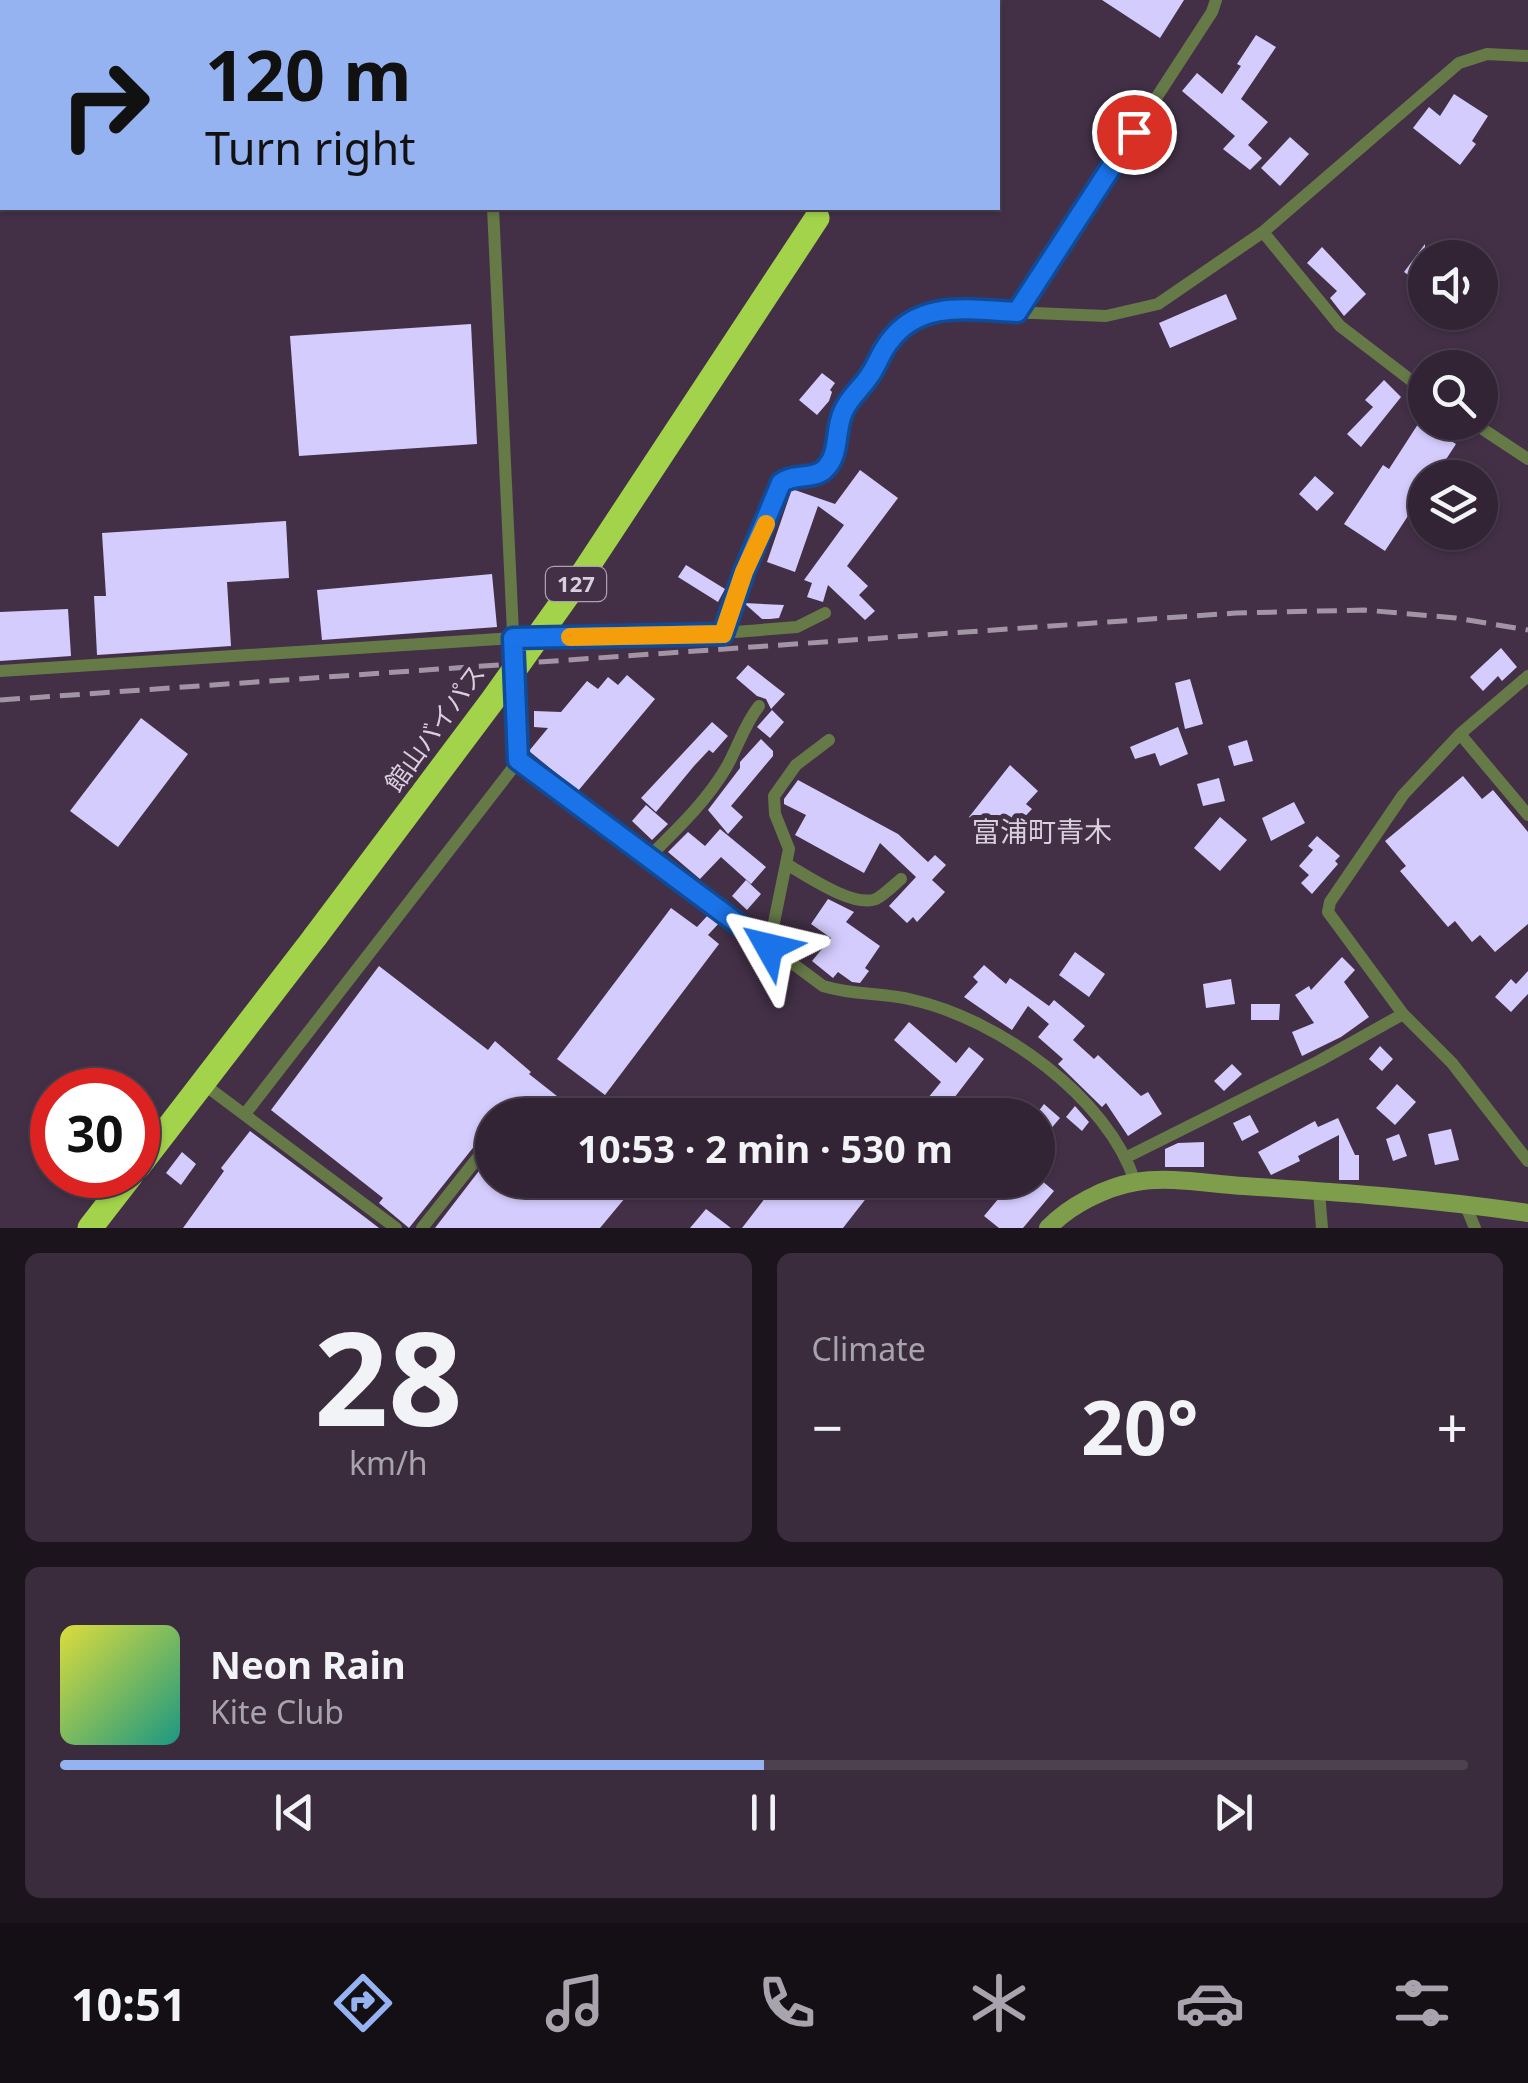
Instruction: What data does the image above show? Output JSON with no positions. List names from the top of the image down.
{
  "streets": {
    "highway": ["127", "館山バイパス"]
  },
  "districts": ["富浦町青木"],
  "page": {
    "turn": ["120 m", "Turn right"],
    "limit": "30",
    "trip": "10:53 · 2 min · 530 m",
    "tile": [
      ["28", "km/h"],
      "Climate"
    ],
    "heat": ["−", "20°", "+"],
    "song": ["Neon Rain", "Kite Club"],
    "tabs": "10:51"
  }
}
